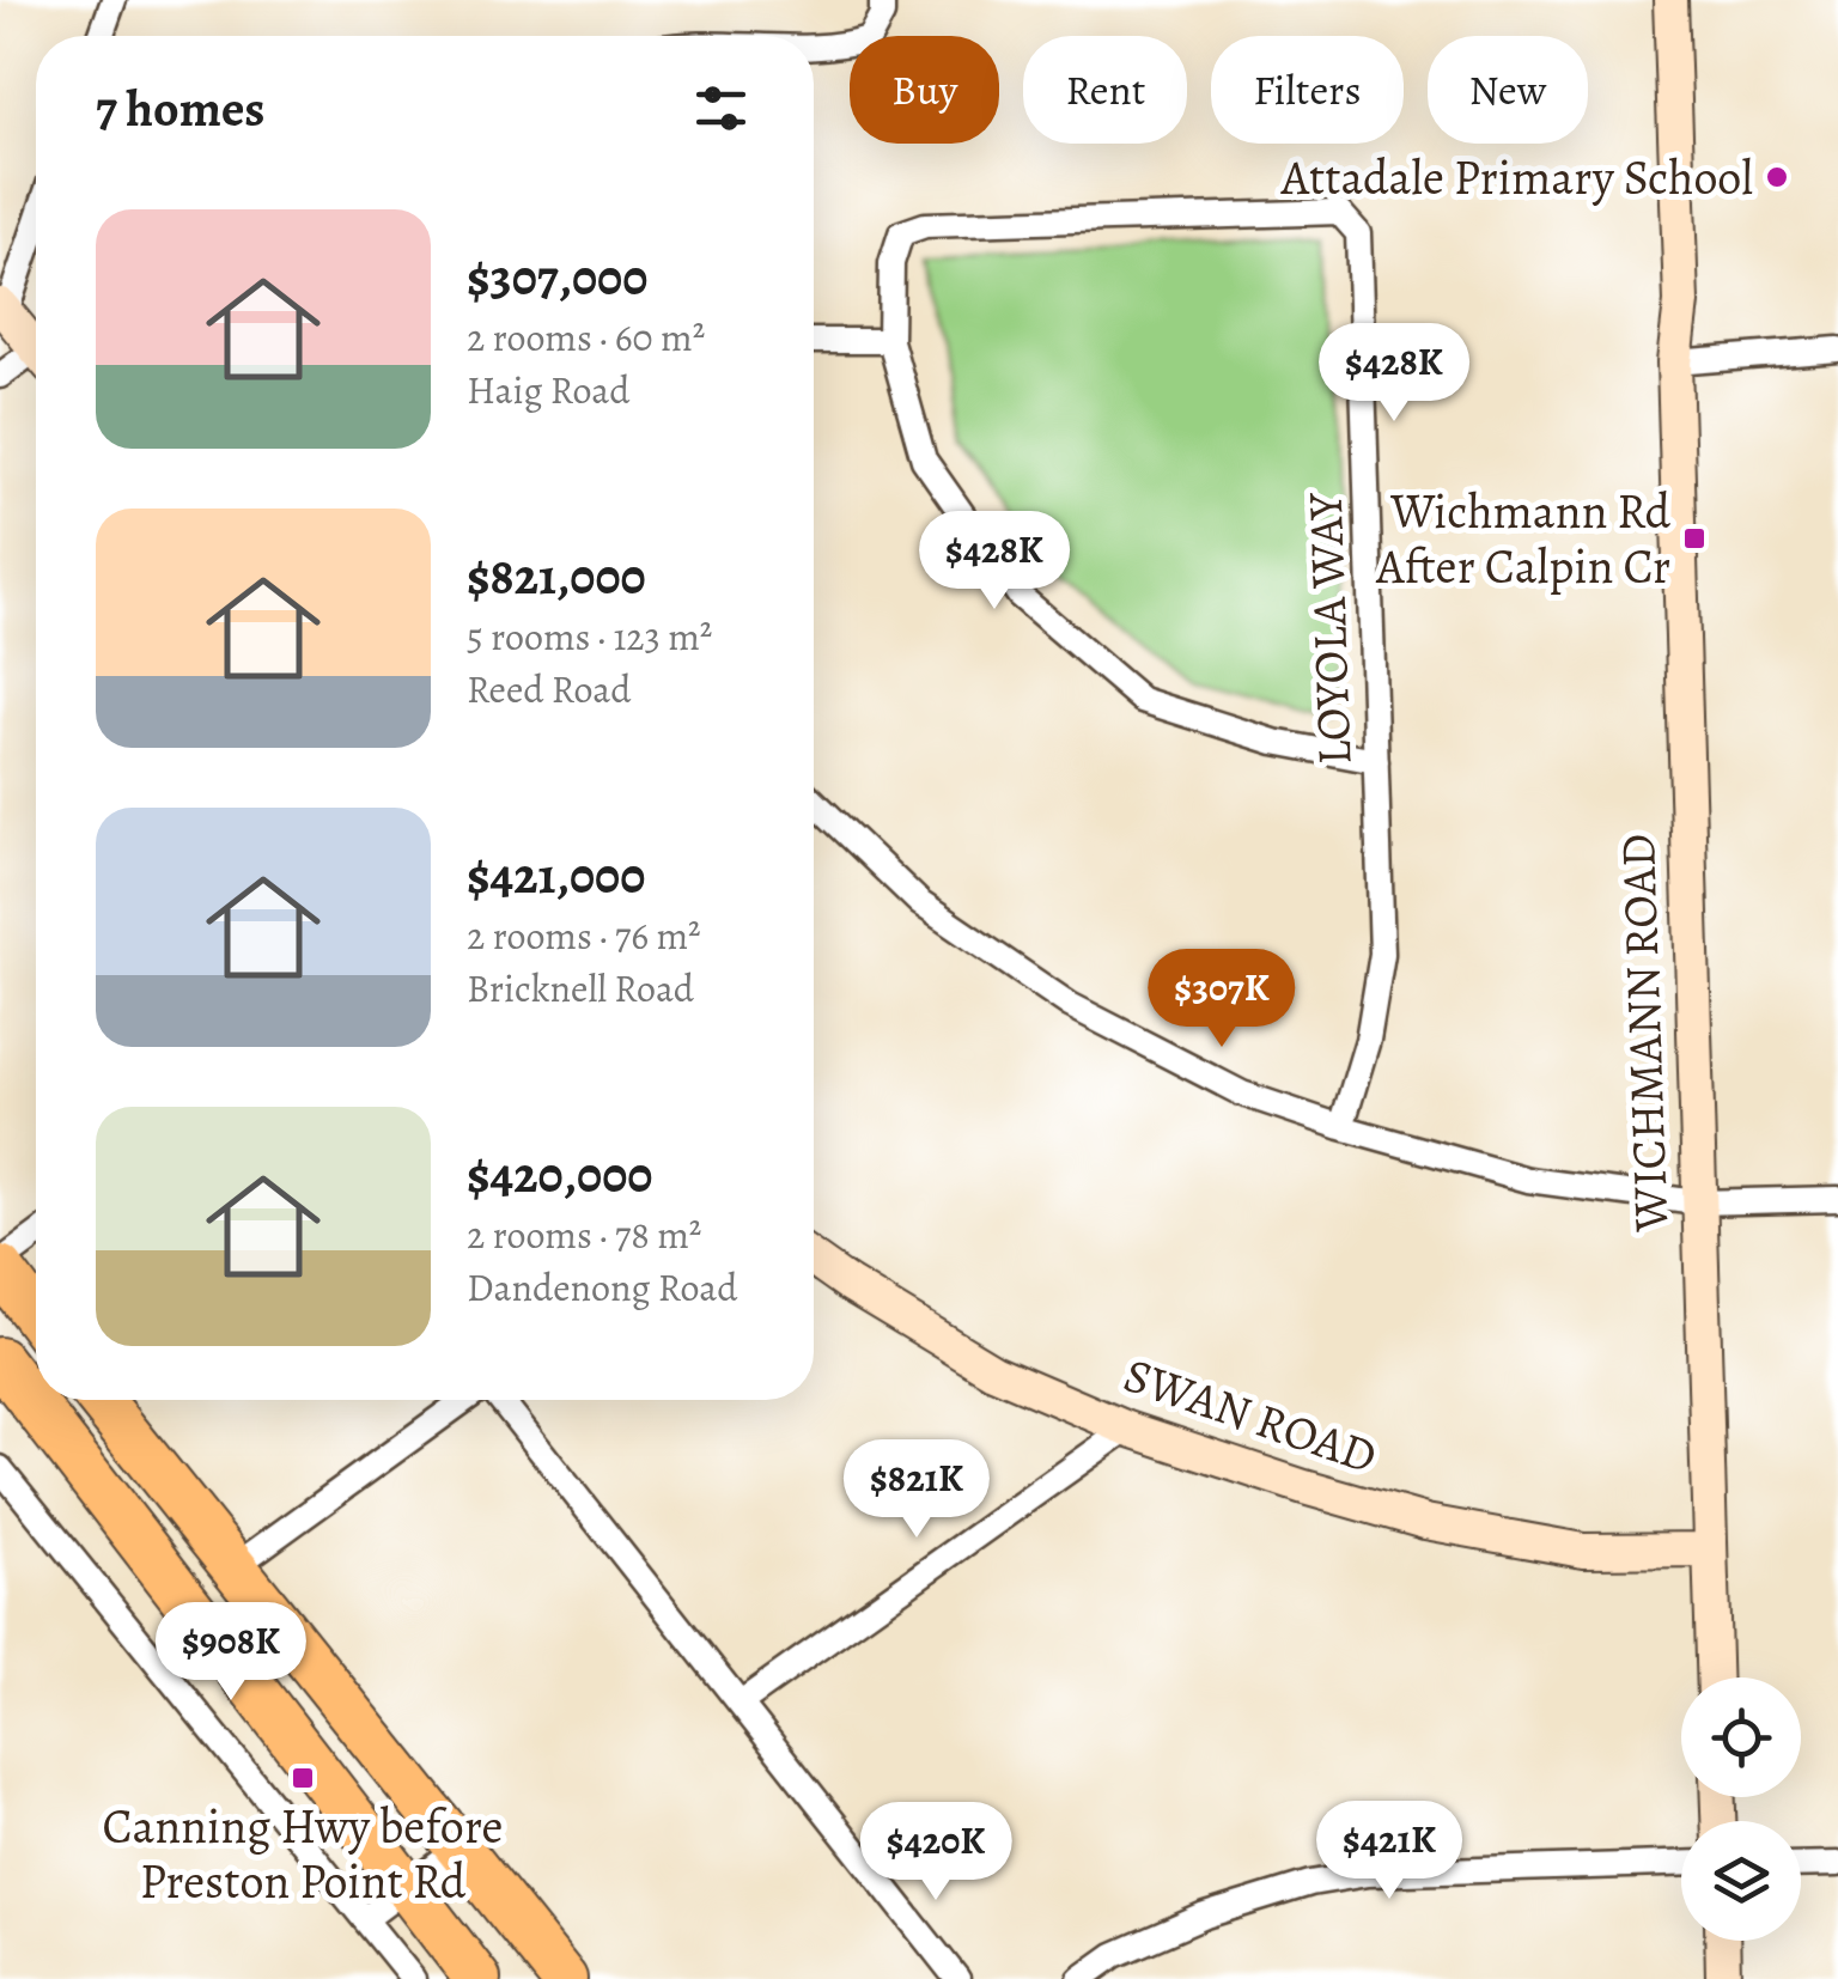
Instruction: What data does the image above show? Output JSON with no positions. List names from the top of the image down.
{
  "streets": {
    "street": ["LOYOLA WAY", "WICHMANN ROAD", "SWAN ROAD"]
  },
  "crossings": [
    ["WICHMANN ROAD", "SWAN ROAD"]
  ],
  "places": {
    "other": ["Attadale Primary School"],
    "transit": ["Wichmann Rd After Calpin Cr", "Canning Hwy before Preston Point Rd"]
  },
  "page": {
    "chip": [
      "Buy",
      "Rent",
      "Filters",
      "New"
    ],
    "heading": "7 homes",
    "list": [
      {
        "name": "$307,000",
        "note": "2 rooms · 60 m² · Haig Road"
      },
      {
        "name": "$821,000",
        "note": "5 rooms · 123 m² · Reed Road"
      },
      {
        "name": "$421,000",
        "note": "2 rooms · 76 m² · Bricknell Road"
      },
      {
        "name": "$420,000",
        "note": "2 rooms · 78 m² · Dandenong Road"
      }
    ],
    "price": [
      "$428K",
      "$428K",
      "$307K",
      "$821K",
      "$908K",
      "$421K",
      "$420K"
    ]
  }
}
